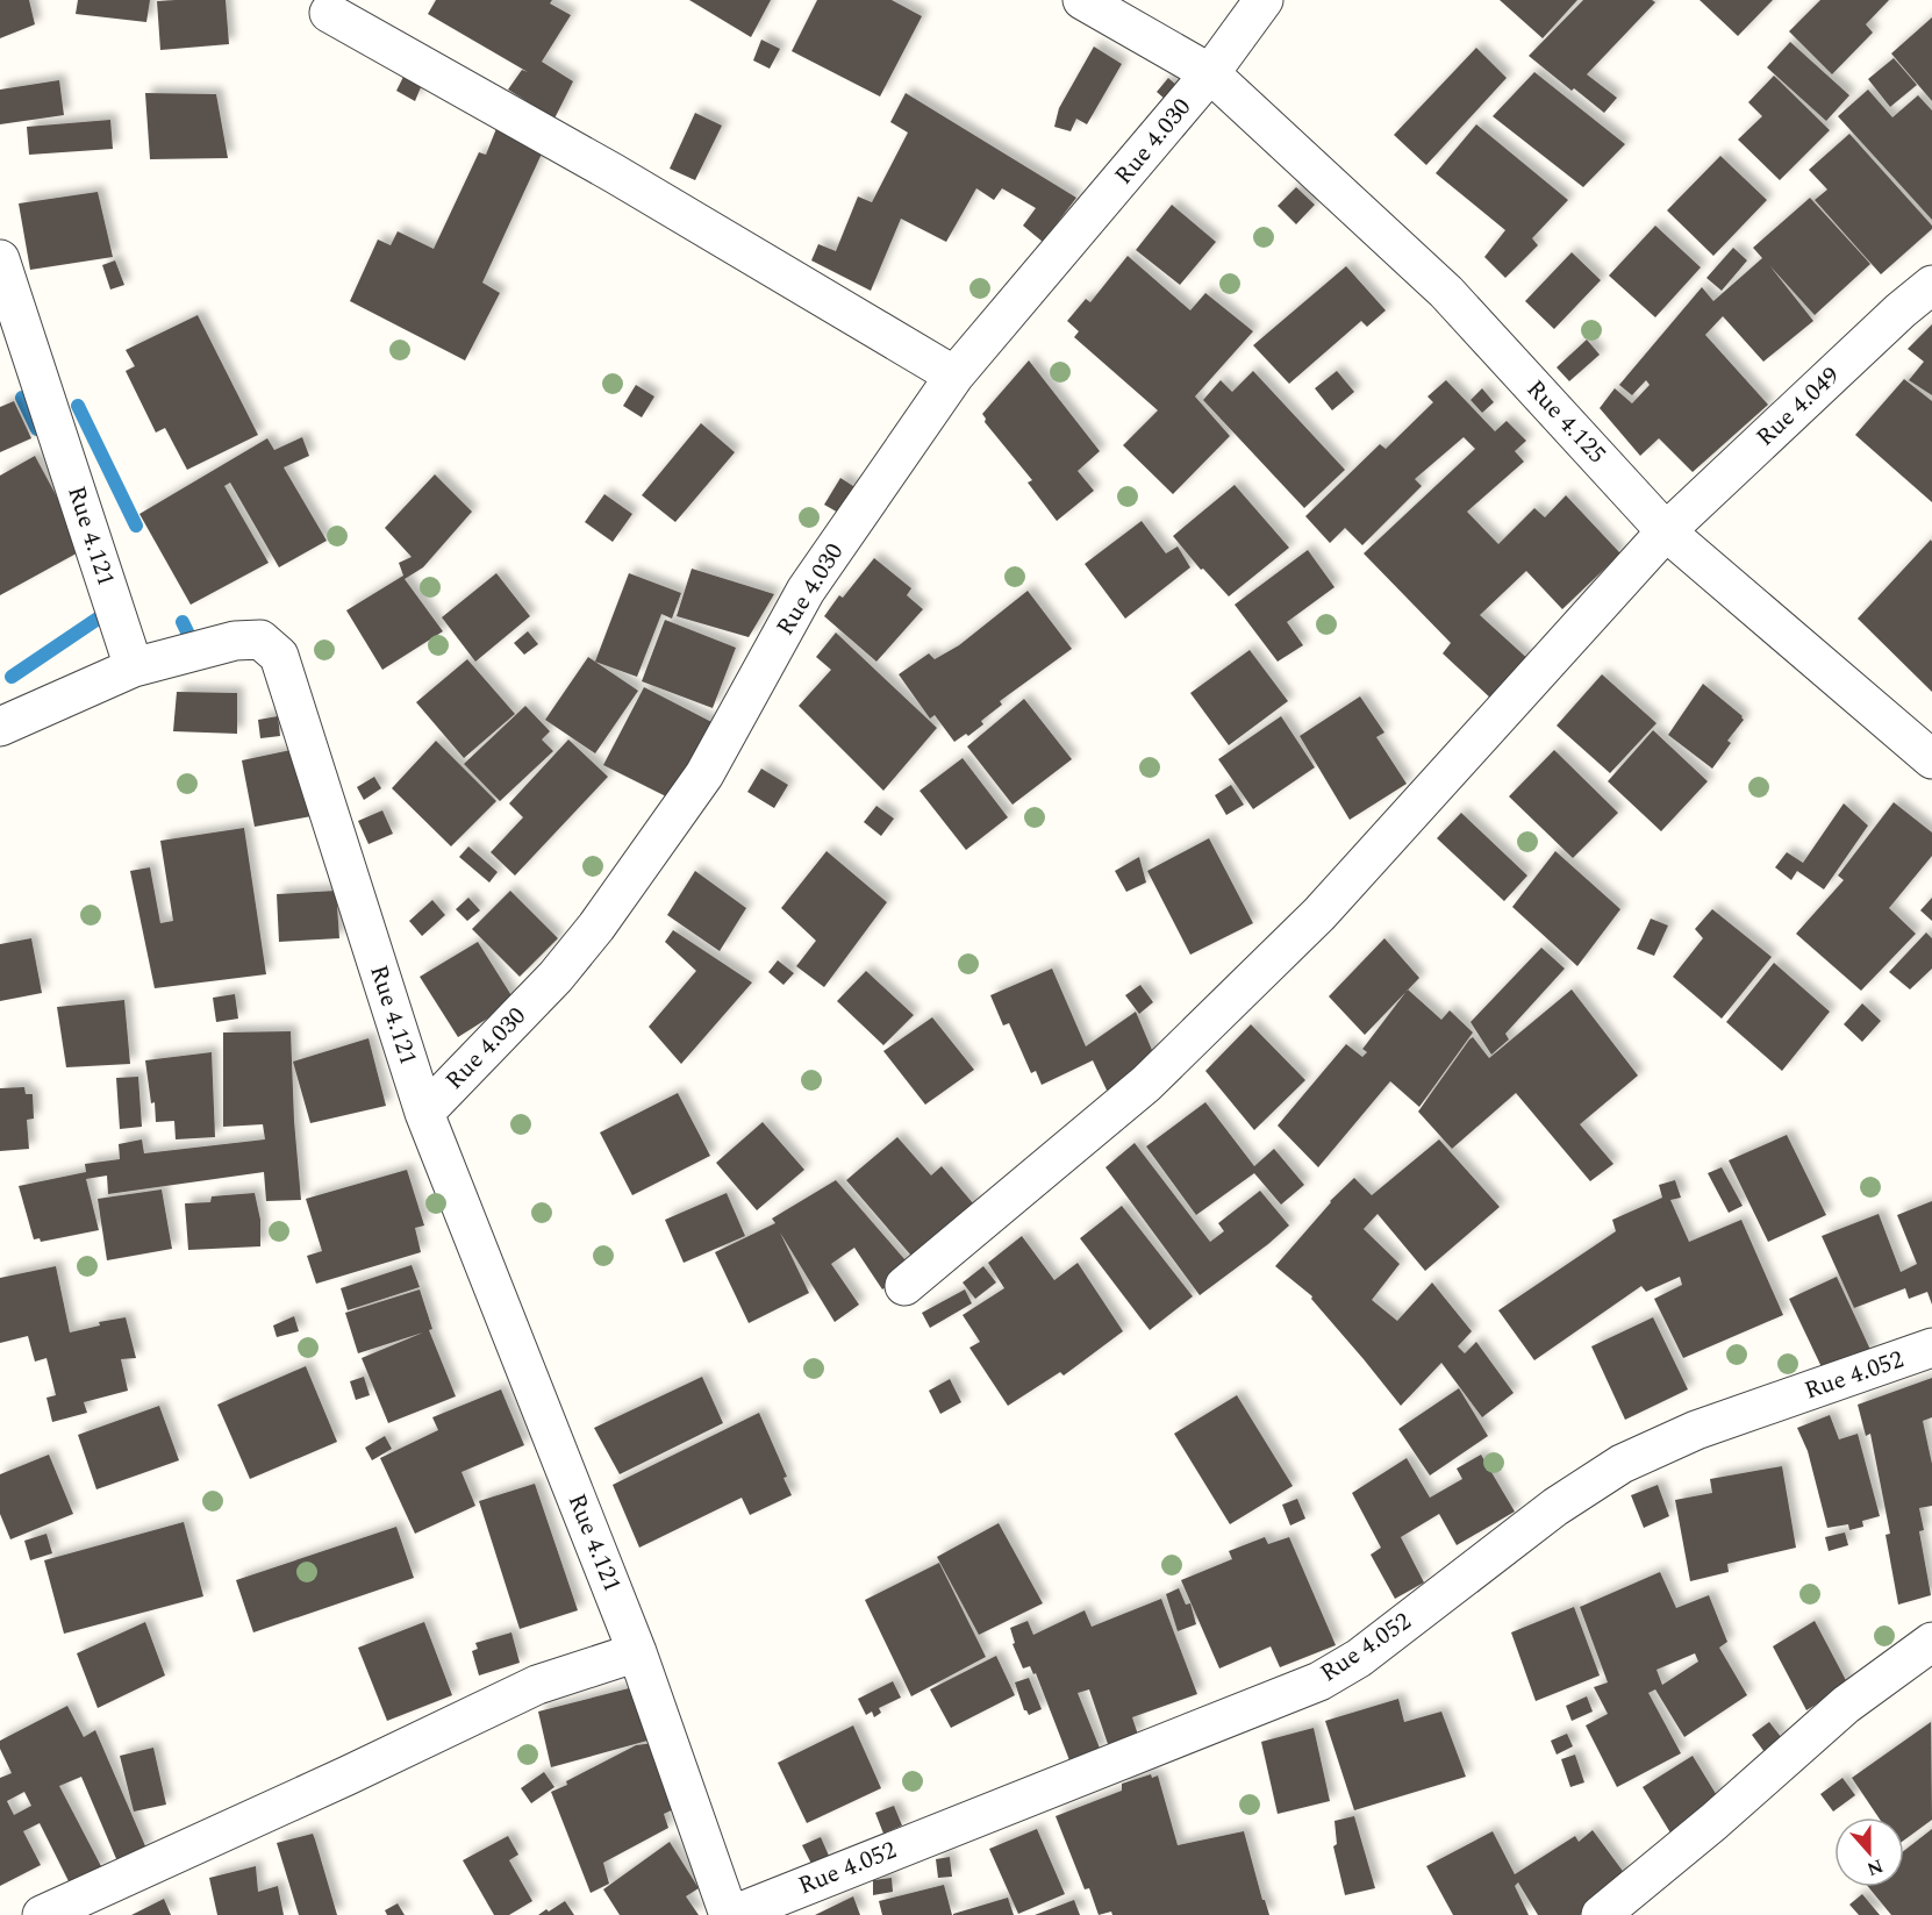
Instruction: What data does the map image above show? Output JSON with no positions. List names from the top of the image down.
{
  "streets": {
    "street": [
      "Rue 4.030",
      "Rue 4.049",
      "Rue 4.125",
      "Rue 4.121",
      "Rue 4.052"
    ]
  },
  "crossings": [
    ["Rue 4.030", "Rue 4.125"],
    ["Rue 4.030", "Rue 4.121"],
    ["Rue 4.049", "Rue 4.125"],
    ["Rue 4.121", "Rue 4.052"]
  ],
  "north": "bottom"
}
